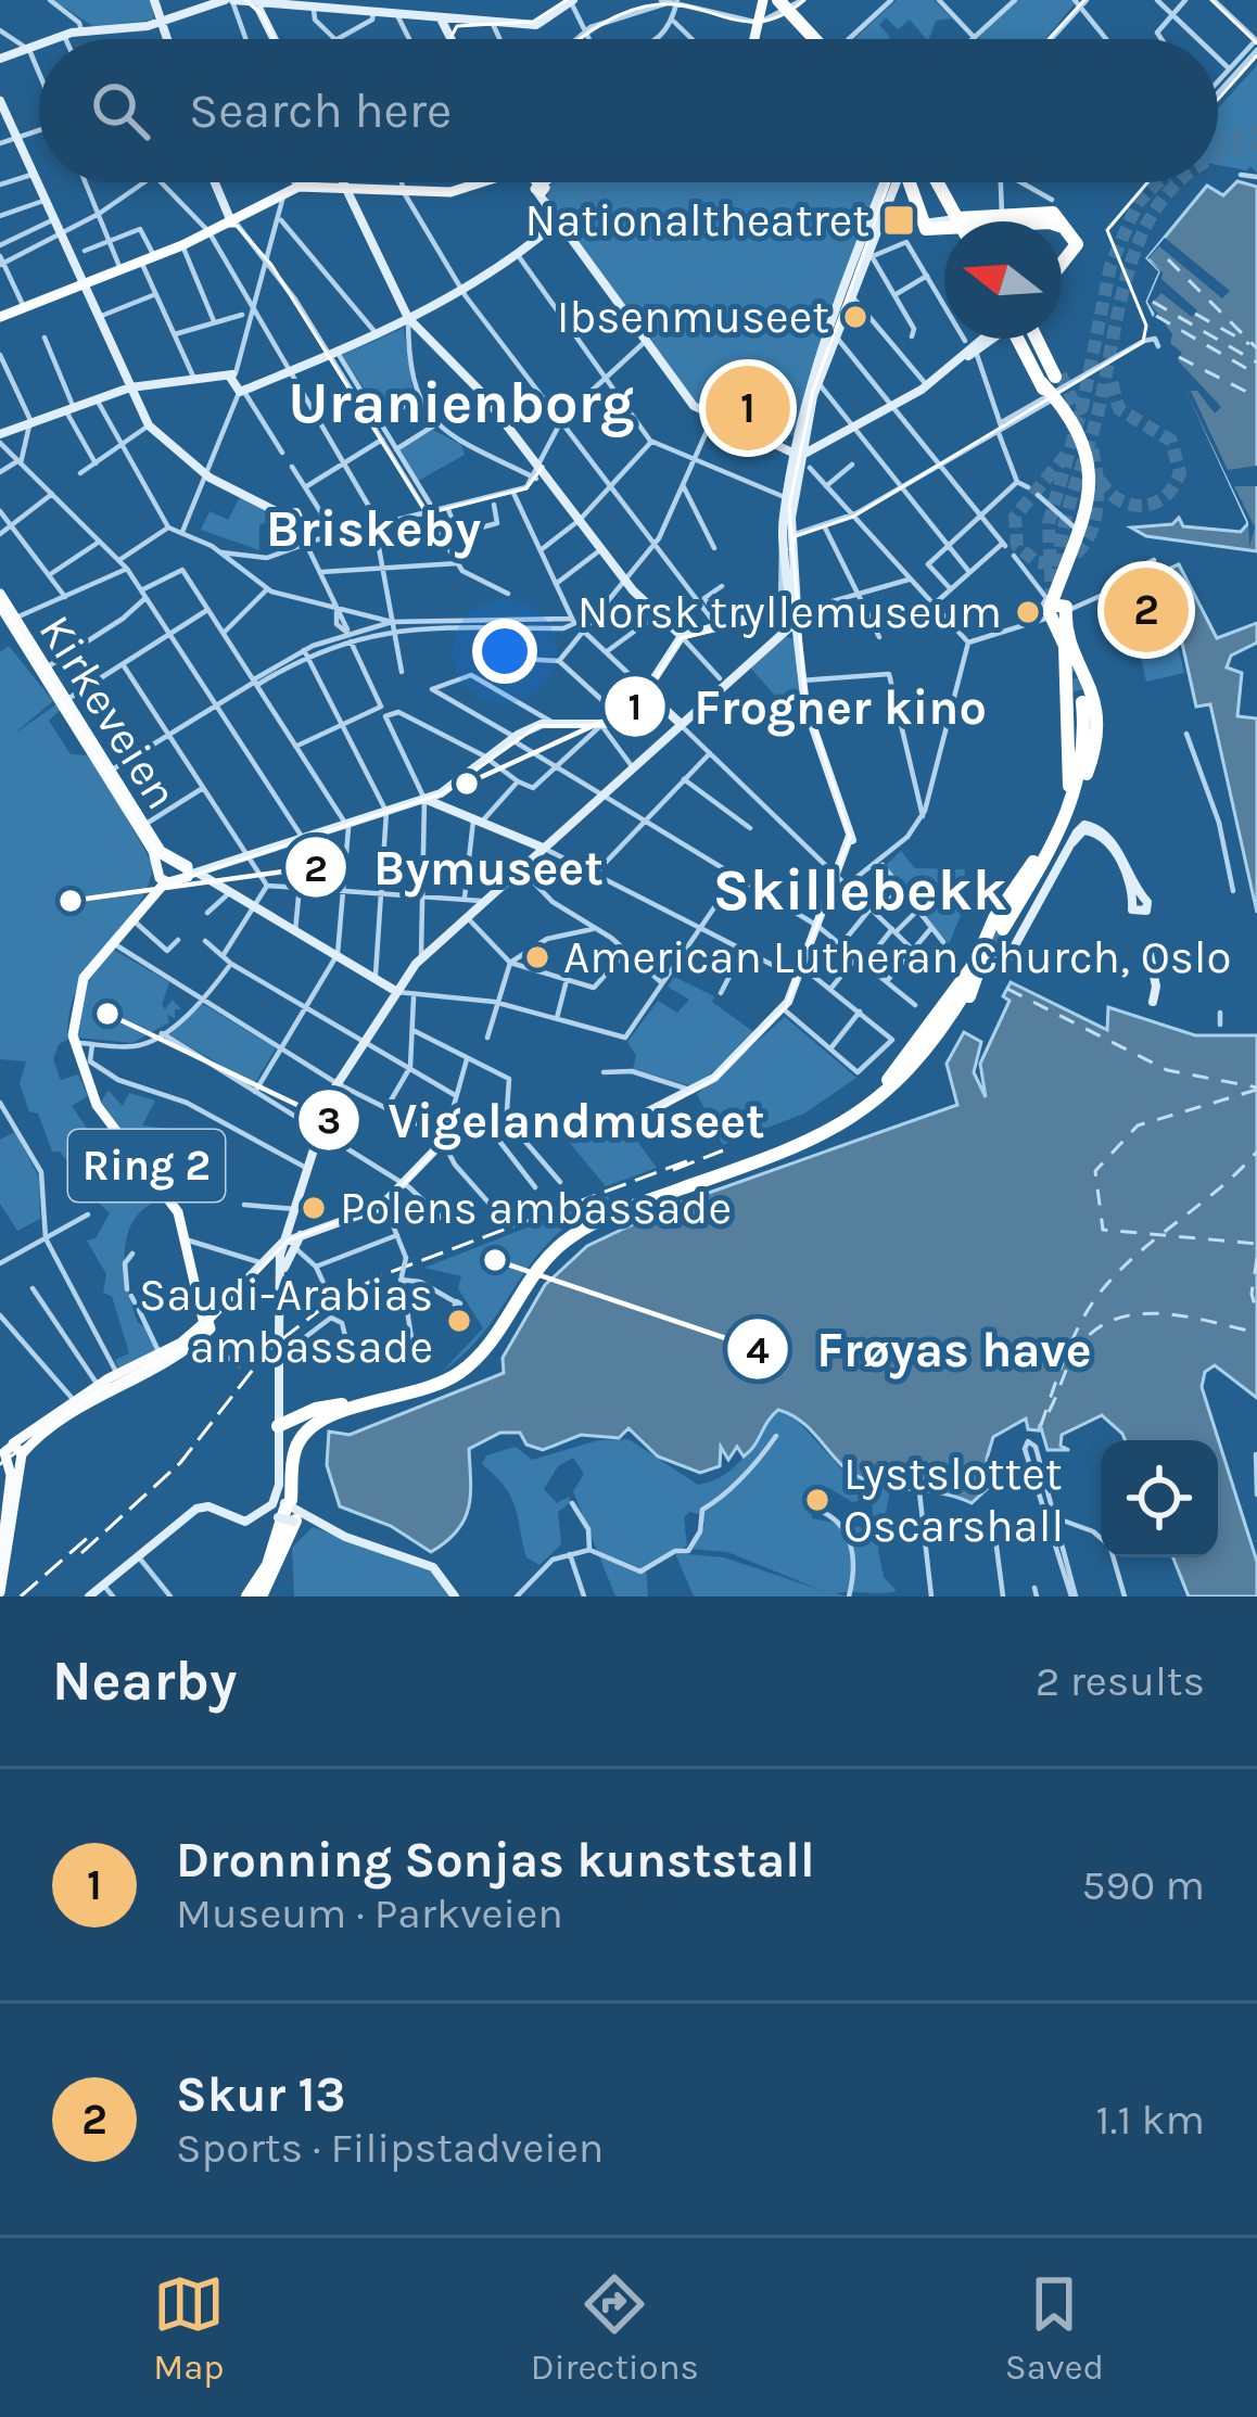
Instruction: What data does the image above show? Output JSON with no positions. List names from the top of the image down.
{
  "streets": {
    "main road": ["Kirkeveien", "Ring 2"]
  },
  "districts": ["Uranienborg", "Briskeby", "Skillebekk"],
  "places": {
    "transit": ["Nationaltheatret"],
    "other": [
      "Ibsenmuseet",
      "Norsk tryllemuseum",
      "Frogner kino",
      "Bymuseet",
      "American Lutheran Church, Oslo",
      "Vigelandmuseet",
      "Polens ambassade",
      "Frøyas have",
      "Saudi-Arabias ambassade",
      "Lystslottet Oscarshall"
    ]
  },
  "north": "left",
  "page": {
    "search": "Search here",
    "pins": ["1", "2"],
    "heading": ["Nearby", "2 results"],
    "list": [
      {
        "mark": "1",
        "name": "Dronning Sonjas kunststall",
        "note": "Museum · Parkveien",
        "value": "590 m"
      },
      {
        "mark": "2",
        "name": "Skur 13",
        "note": "Sports · Filipstadveien",
        "value": "1.1 km"
      }
    ],
    "nav": ["Map", "Directions", "Saved"]
  }
}
